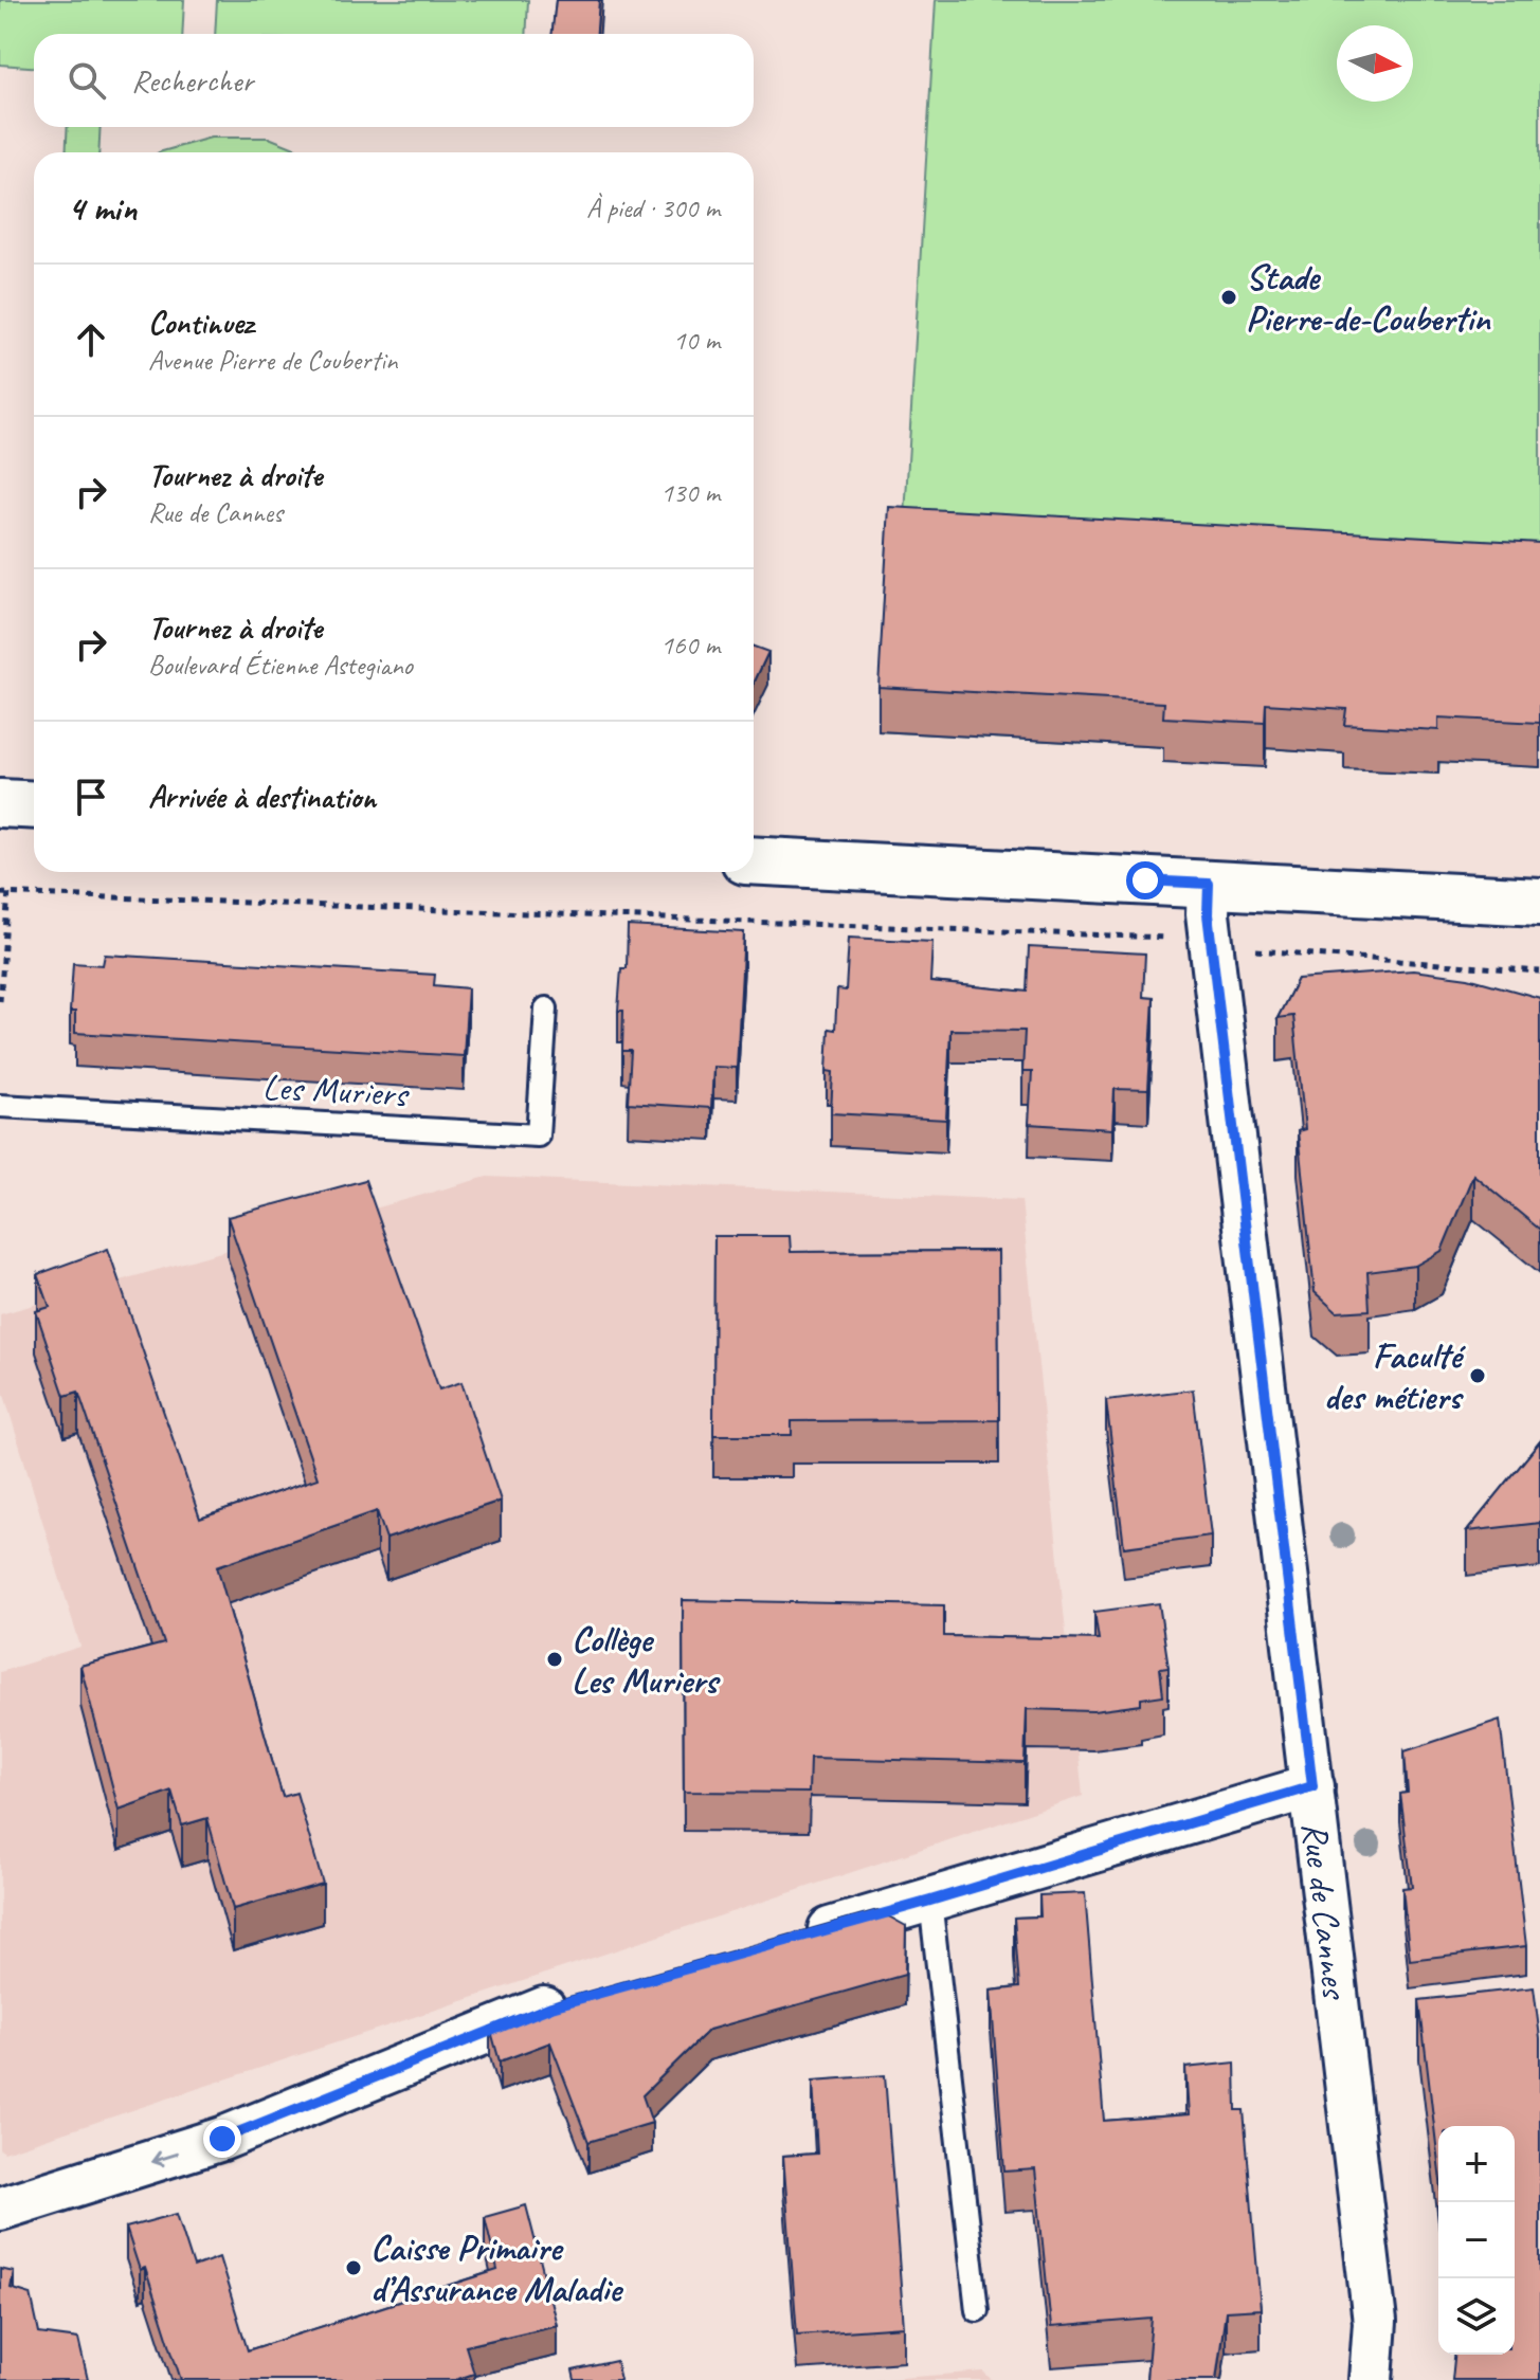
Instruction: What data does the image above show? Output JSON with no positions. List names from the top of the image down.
{
  "streets": {
    "street": ["Rue de Cannes"],
    "lane": ["Les Muriers"]
  },
  "places": [
    "Stade Pierre-de-Coubertin",
    "Faculté des métiers",
    "Collège Les Muriers",
    "Caisse Primaire d’Assurance Maladie"
  ],
  "north": "right",
  "page": {
    "search": "Rechercher",
    "heading": ["4 min", "À pied · 300 m"],
    "list": [
      ["Continuez", "Avenue Pierre de Coubertin", "10 m"],
      ["Tournez à droite", "Rue de Cannes", "130 m"],
      ["Tournez à droite", "Boulevard Étienne Astegiano", "160 m"],
      "Arrivée à destination"
    ],
    "map_buttons": ["+", "−"]
  }
}
